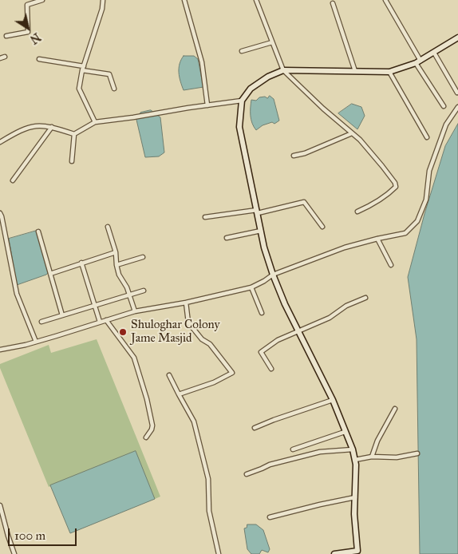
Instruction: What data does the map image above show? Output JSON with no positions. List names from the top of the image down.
{
  "places": ["Shuloghar Colony Jame Masjid"],
  "scale_bar": "100 m",
  "north": "bottom right"
}
